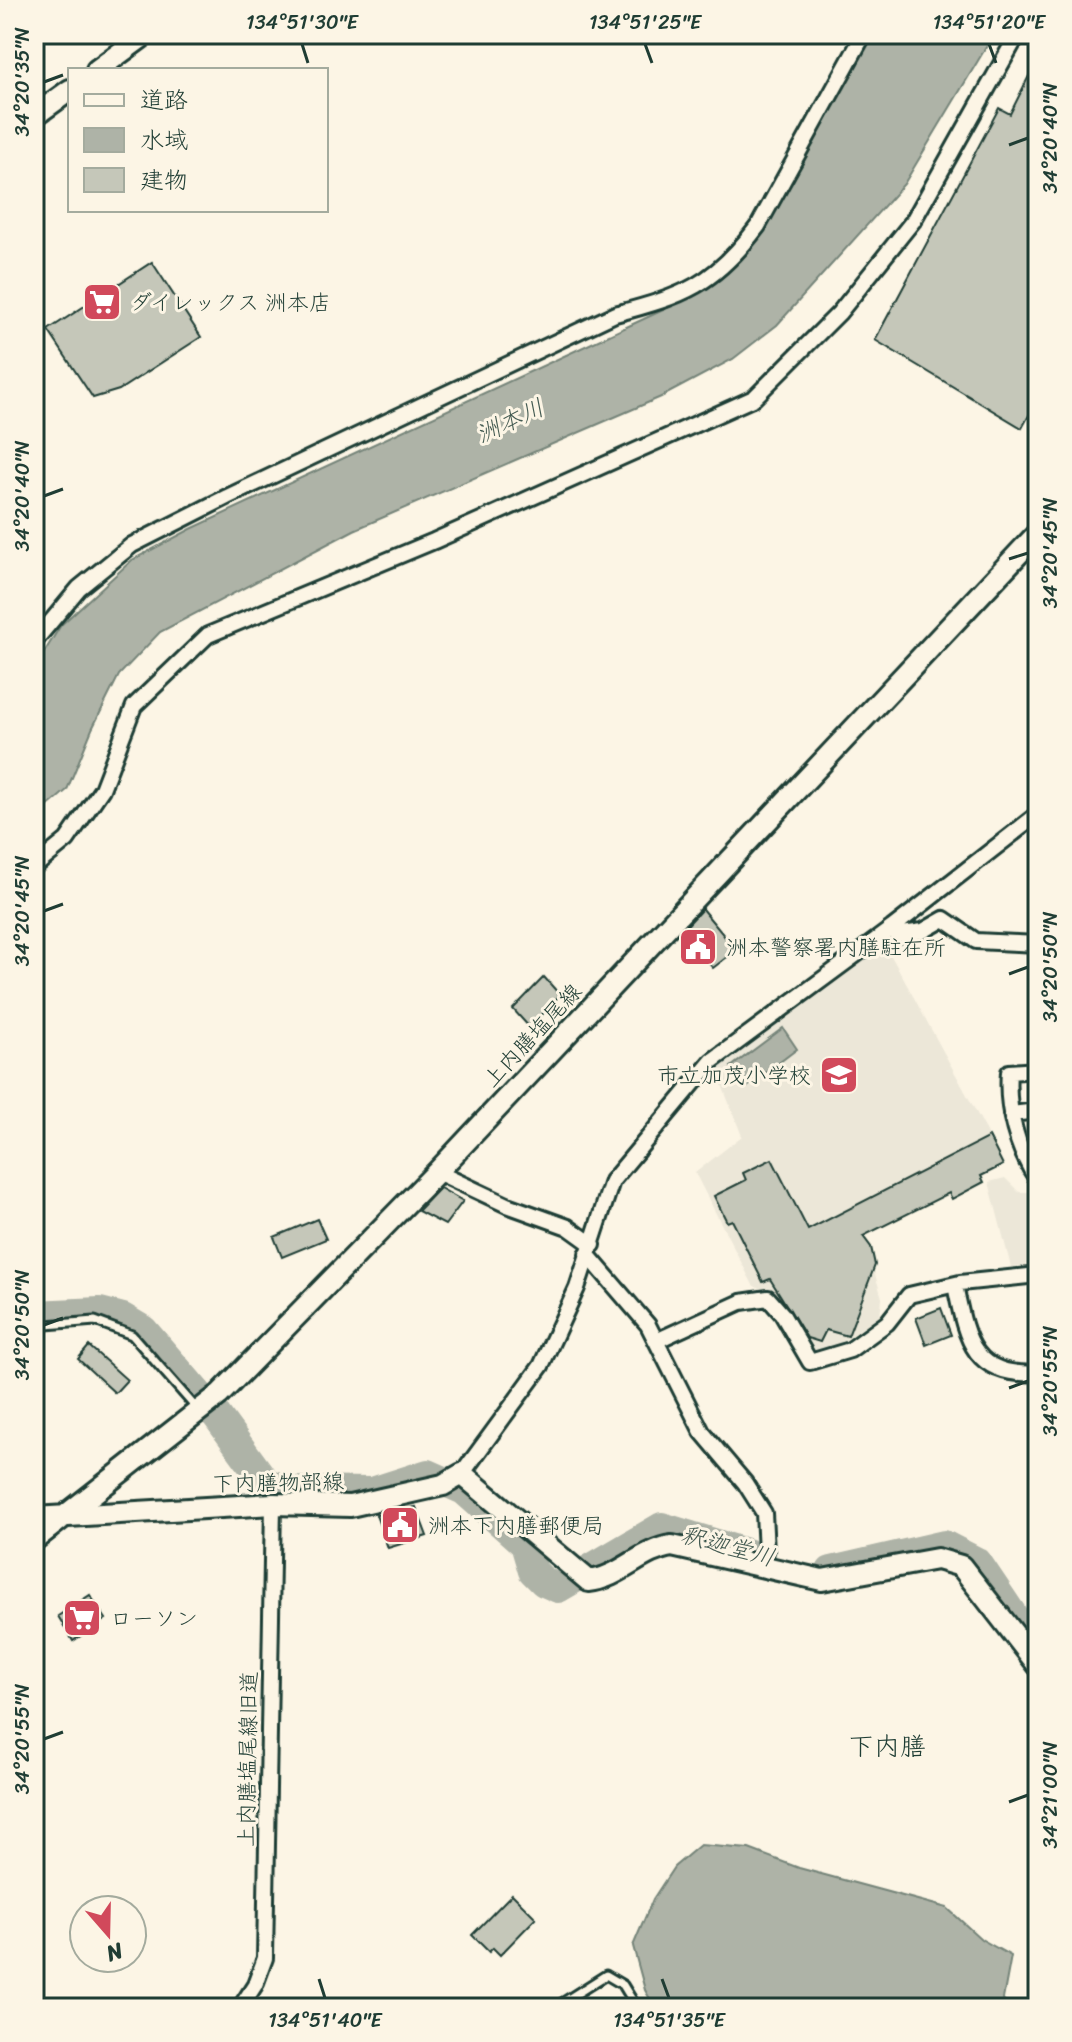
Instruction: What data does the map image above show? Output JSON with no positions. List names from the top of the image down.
{
  "streets": {
    "main road": ["上内膳塩尾線", "下内膳物部線"],
    "street": ["上内膳塩尾線旧道"]
  },
  "crossings": [
    ["上内膳塩尾線", "下内膳物部線"],
    ["下内膳物部線", "上内膳塩尾線旧道"]
  ],
  "districts": ["下内膳"],
  "water": ["洲本川", "釈迦堂川"],
  "places": {
    "supermarket": ["ダイレックス 洲本店", "ローソン"],
    "public building": ["洲本警察署内膳駐在所", "洲本下内膳郵便局"],
    "school or university": ["市立加茂小学校"]
  },
  "legend": ["道路", "水域", "建物"],
  "north": "bottom",
  "coordinates": [
    "134°51'30\"E",
    "134°51'25\"E",
    "134°51'20\"E",
    "34°20'35\"N",
    "34°20'40\"N",
    "34°20'45\"N",
    "34°20'50\"N",
    "34°20'55\"N",
    "34°21'00\"N",
    "134°51'40\"E",
    "134°51'35\"E"
  ]
}
